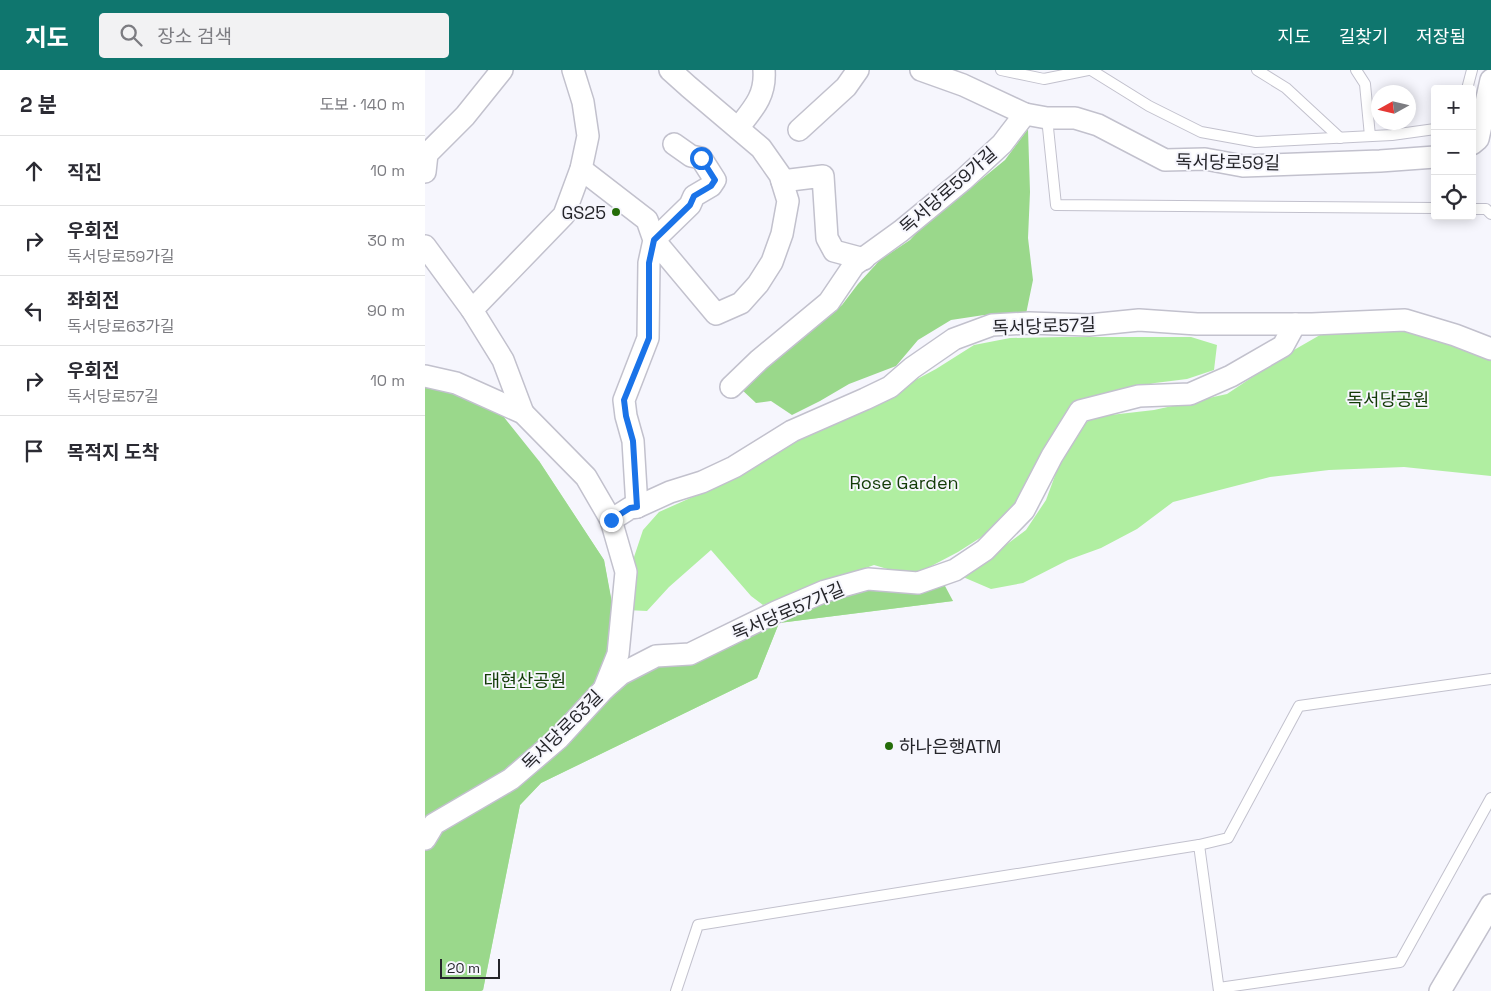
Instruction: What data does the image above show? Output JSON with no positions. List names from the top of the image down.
{
  "streets": {
    "street": [
      "독서당로59길",
      "독서당로59가길",
      "독서당로57길",
      "독서당로57가길",
      "독서당로63길"
    ]
  },
  "crossings": [
    ["독서당로59길", "독서당로59가길"],
    ["독서당로57길", "독서당로57가길"],
    ["독서당로57길", "독서당로63길"],
    ["독서당로57가길", "독서당로63길"]
  ],
  "parks": ["독서당공원", "Rose Garden", "대현산공원"],
  "places": ["GS25", "하나은행ATM"],
  "scale_bar": "20 m",
  "north": "left",
  "page": {
    "header": "지도",
    "search": "장소 검색",
    "nav": ["지도", "길찾기", "저장됨"],
    "heading": ["2 분", "도보 · 140 m"],
    "map_buttons": ["+", "−"],
    "list": [
      ["직진", "10 m"],
      ["우회전", "독서당로59가길", "30 m"],
      ["좌회전", "독서당로63가길", "90 m"],
      ["우회전", "독서당로57길", "10 m"],
      "목적지 도착"
    ],
    "scale": "20 m"
  }
}
